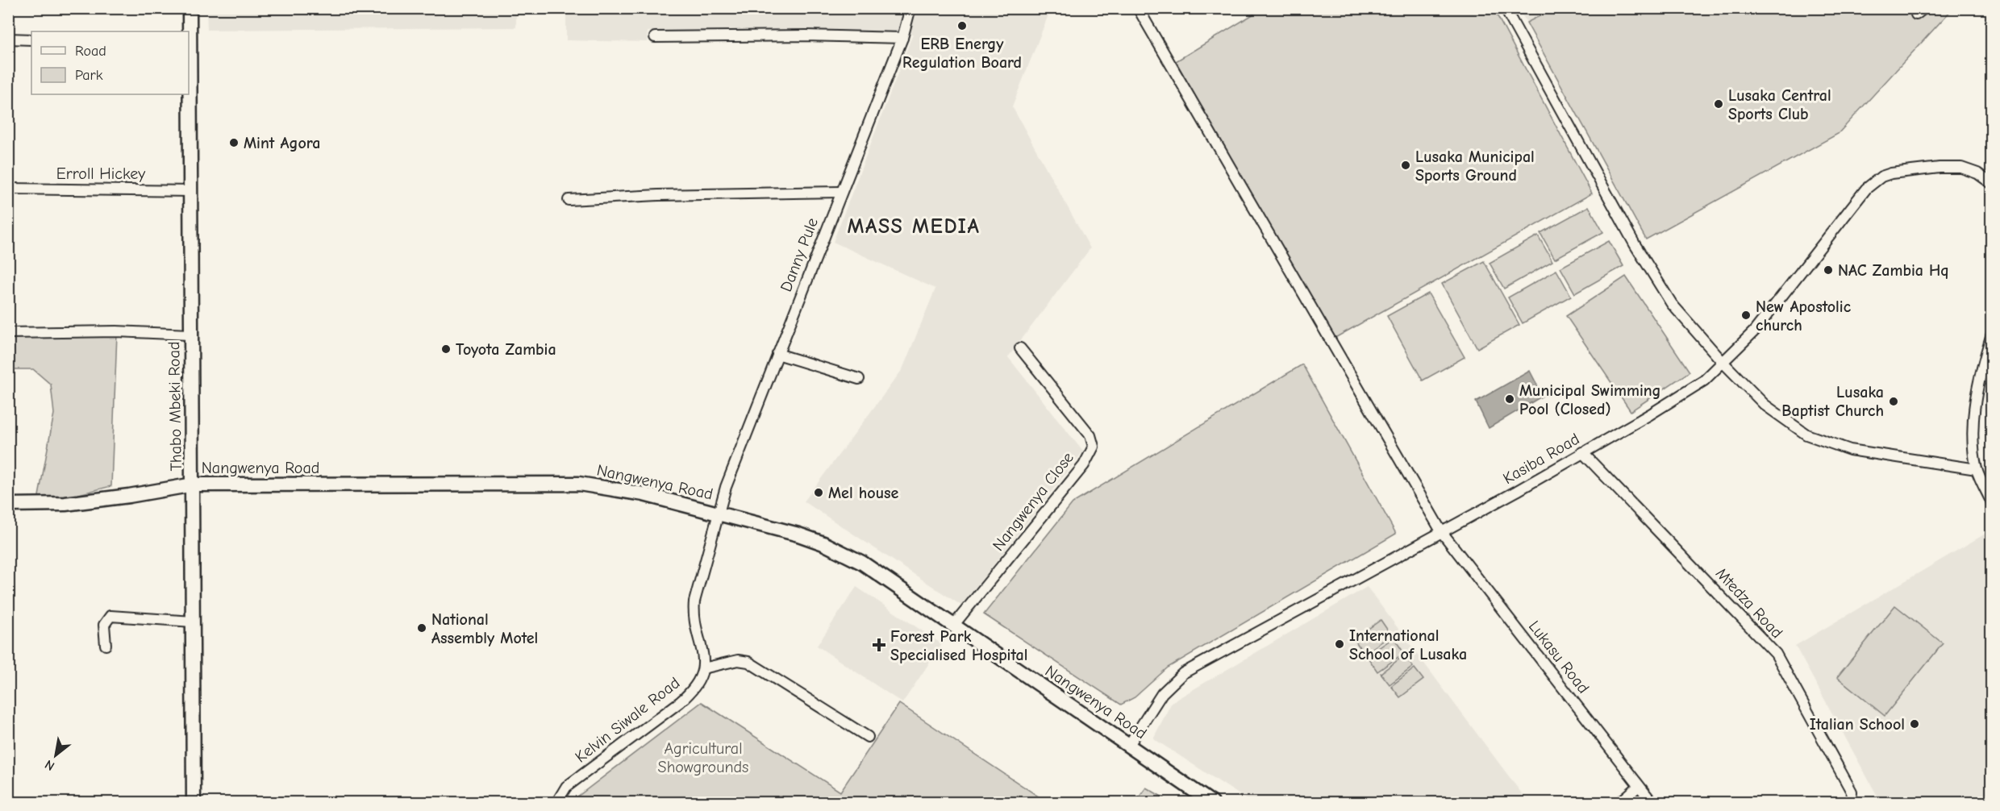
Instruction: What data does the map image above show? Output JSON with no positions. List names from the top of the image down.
{
  "streets": {
    "main road": ["Thabo Mbeki Road", "Nangwenya Road"],
    "street": [
      "Erroll Hickey",
      "Danny Pule",
      "Kasiba Road",
      "Nangwenya Close",
      "Mtedza Road",
      "Lukasu Road",
      "Kelvin Siwale Road"
    ]
  },
  "crossings": [
    ["Erroll Hickey", "Thabo Mbeki Road"],
    ["Danny Pule", "Nangwenya Road"],
    ["Thabo Mbeki Road", "Nangwenya Road"],
    ["Kasiba Road", "Nangwenya Road"],
    ["Kasiba Road", "Mtedza Road"],
    ["Kasiba Road", "Lukasu Road"],
    ["Nangwenya Road", "Nangwenya Close"]
  ],
  "districts": ["MASS MEDIA"],
  "parks": ["Agricultural Showgrounds"],
  "places": {
    "other": [
      "ERB Energy Regulation Board",
      "Lusaka Central Sports Club",
      "Mint Agora",
      "Lusaka Municipal Sports Ground",
      "NAC Zambia Hq",
      "New Apostolic church",
      "Toyota Zambia",
      "Municipal Swimming Pool (Closed)",
      "Lusaka Baptist Church",
      "Mel house",
      "National Assembly Motel",
      "International School of Lusaka",
      "Italian School"
    ],
    "health": ["Forest Park Specialised Hospital"]
  },
  "legend": ["Road", "Park"],
  "north": "bottom left"
}
